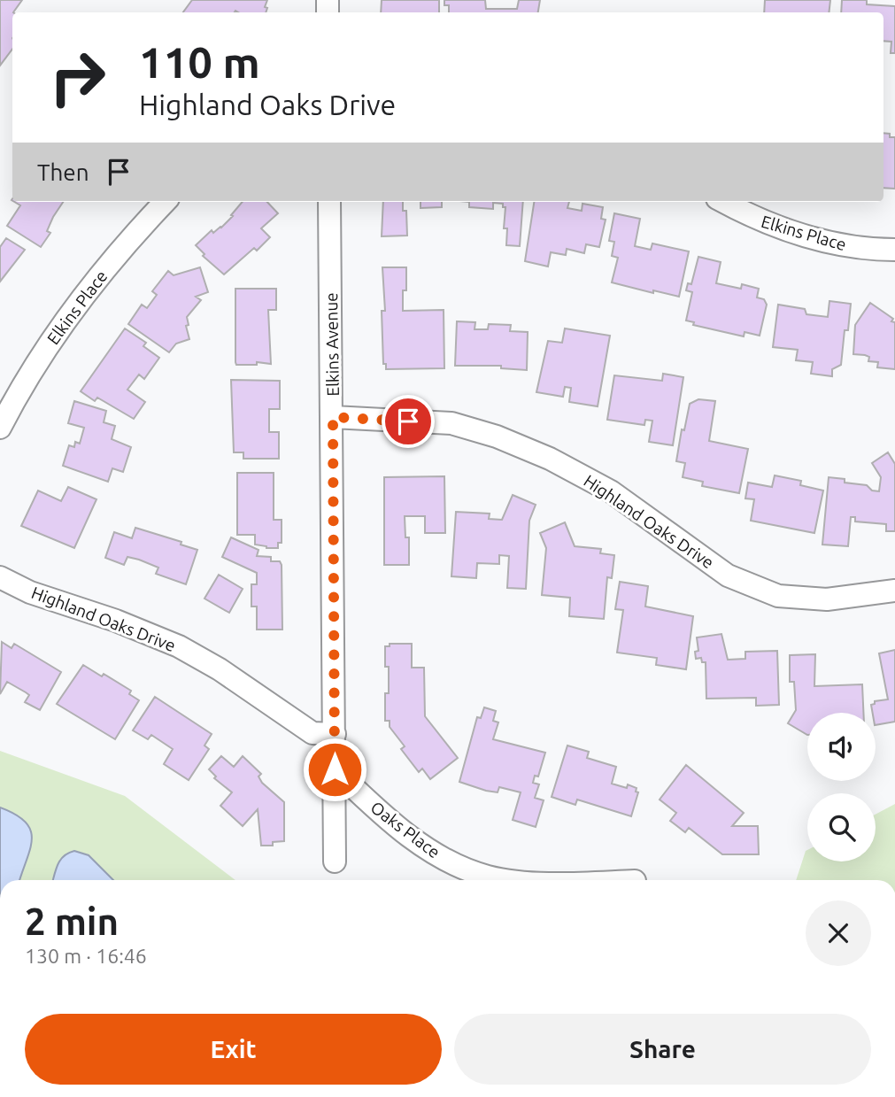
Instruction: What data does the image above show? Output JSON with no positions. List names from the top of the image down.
{
  "streets": {
    "street": [
      "Elkins Place",
      "Elkins Avenue",
      "Highland Oaks Drive",
      "Oaks Place"
    ]
  },
  "crossings": [
    ["Elkins Avenue", "Highland Oaks Drive"],
    ["Elkins Avenue", "Oaks Place"]
  ],
  "page": {
    "turn": ["110 m", "Highland Oaks Drive"],
    "then": "Then",
    "heading": ["2 min", "130 m · 16:46"],
    "buttons": ["Exit", "Share"]
  }
}
